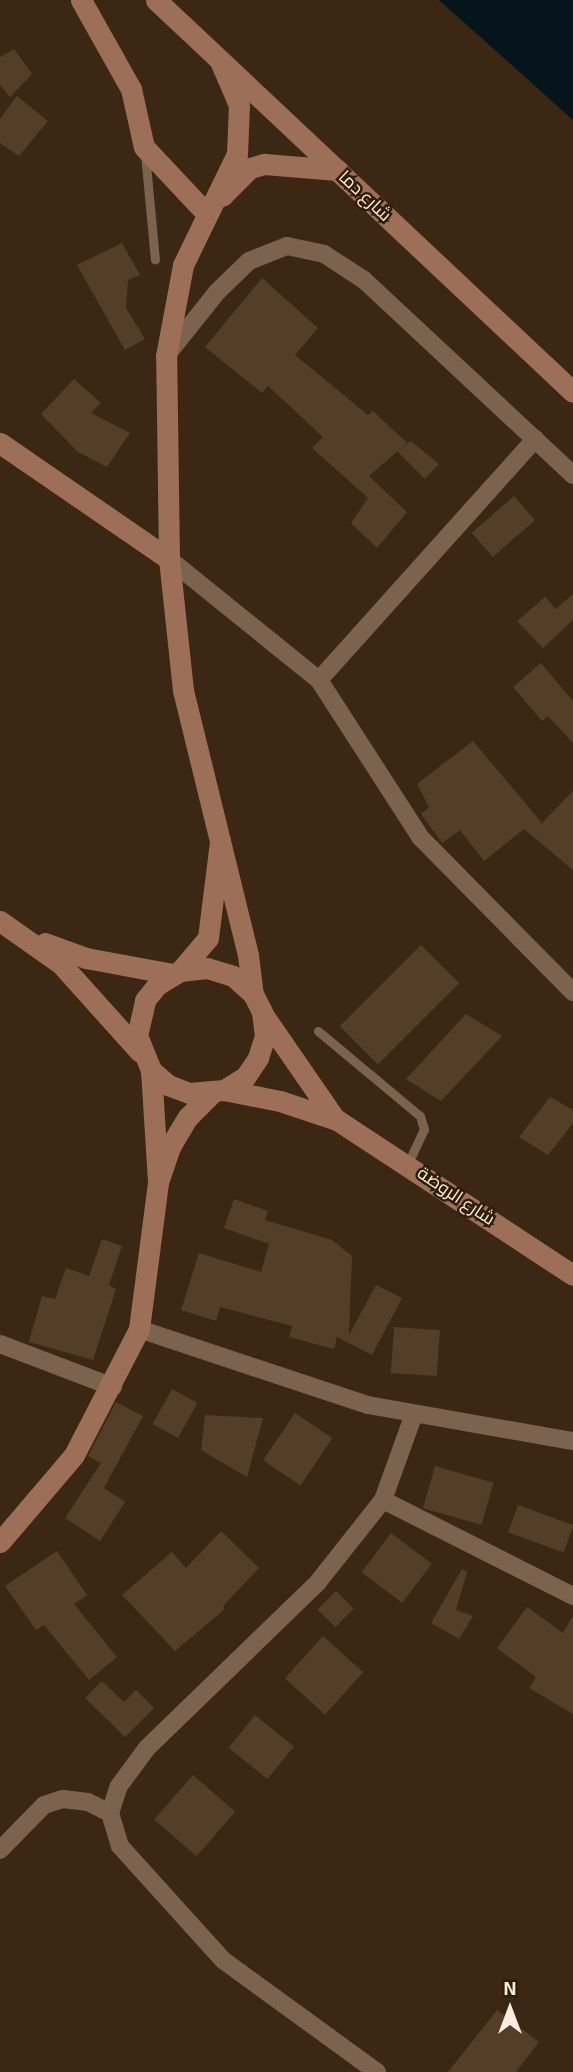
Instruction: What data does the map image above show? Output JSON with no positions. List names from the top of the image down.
{
  "streets": {
    "street": ["شارع دما", "شارع الروضة"]
  },
  "north": "top"
}
